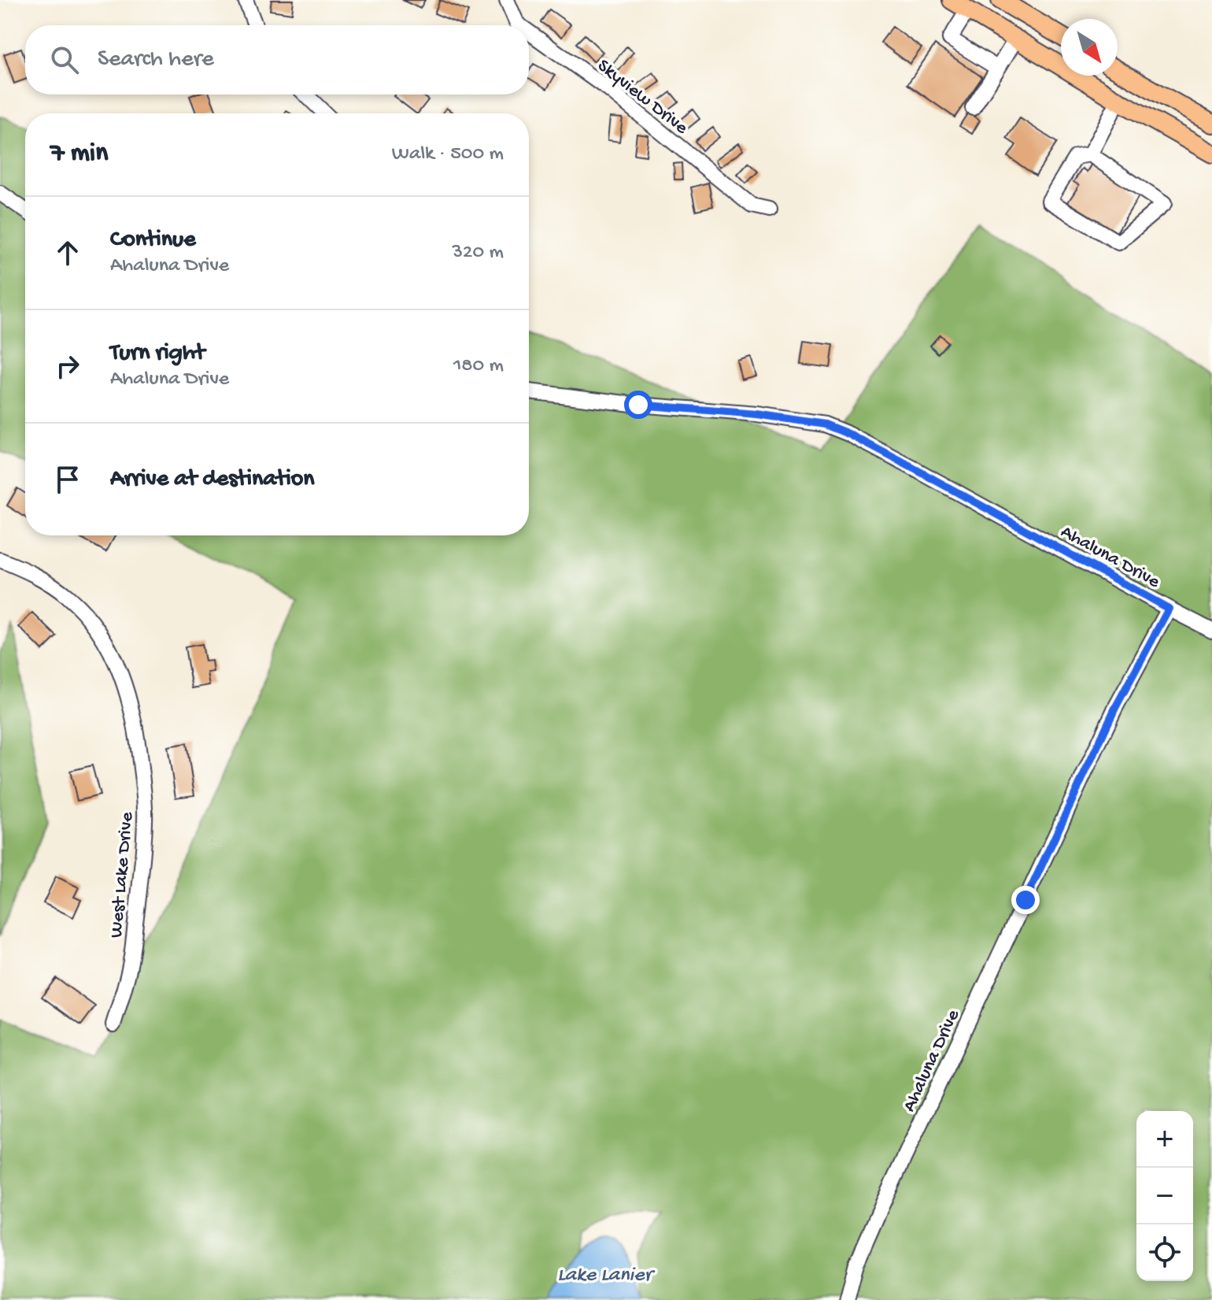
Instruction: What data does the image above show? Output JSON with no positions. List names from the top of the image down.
{
  "streets": {
    "street": ["Skyview Drive", "Ahaluna Drive", "West Lake Drive"]
  },
  "water": ["Lake Lanier"],
  "north": "bottom right",
  "page": {
    "search": "Search here",
    "heading": ["7 min", "Walk · 500 m"],
    "list": [
      ["Continue", "Ahaluna Drive", "320 m"],
      ["Turn right", "Ahaluna Drive", "180 m"],
      "Arrive at destination"
    ],
    "map_buttons": ["+", "−"]
  }
}
